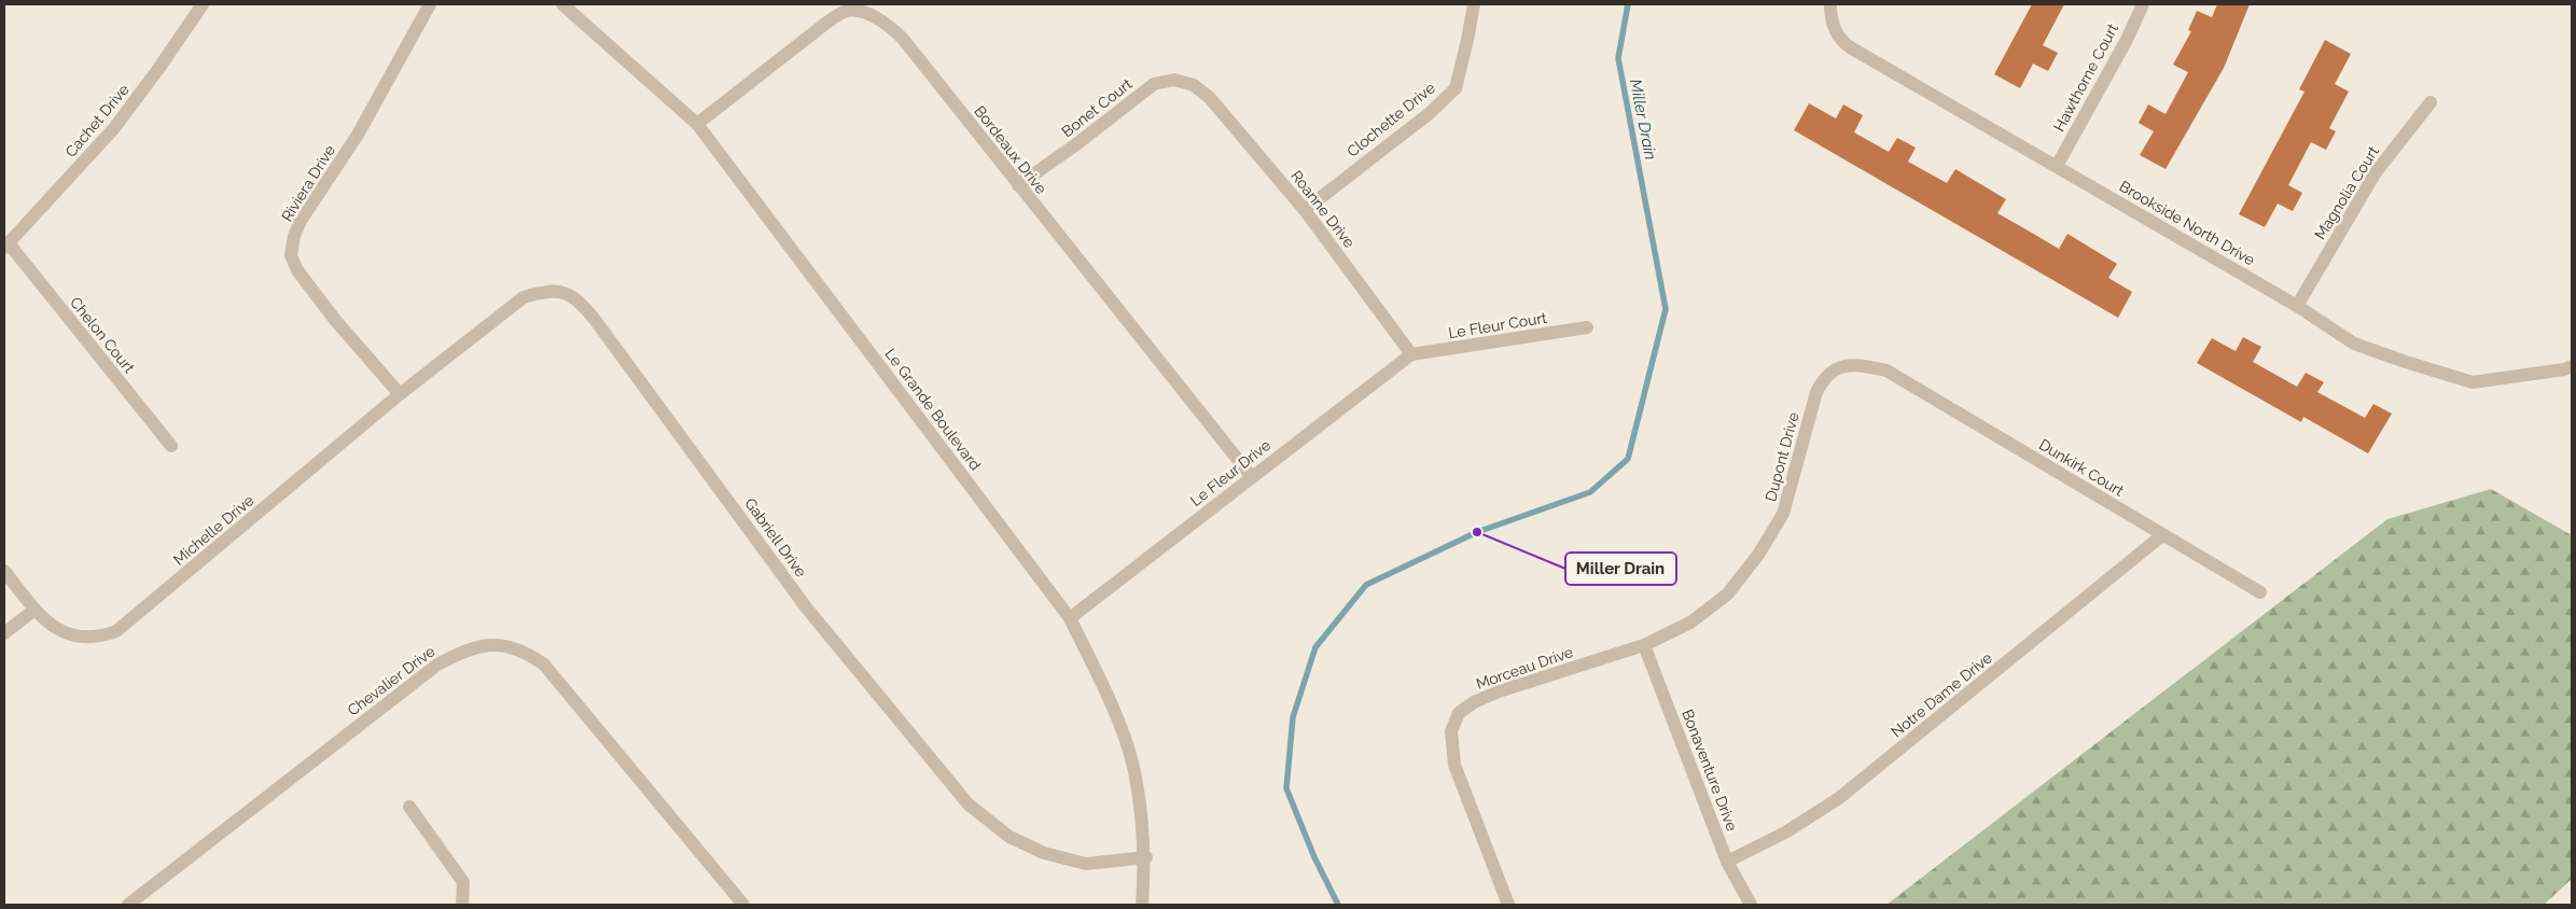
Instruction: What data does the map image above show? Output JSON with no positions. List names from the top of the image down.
{
  "streets": {
    "street": [
      "Hawthorne Court",
      "Bonet Court",
      "Clochette Drive",
      "Cachet Drive",
      "Bordeaux Drive",
      "Riviera Drive",
      "Magnolia Court",
      "Roanne Drive",
      "Brookside North Drive",
      "Le Fleur Court",
      "Chelon Court",
      "Le Grande Boulevard",
      "Dupont Drive",
      "Dunkirk Court",
      "Le Fleur Drive",
      "Michelle Drive",
      "Gabriell Drive",
      "Morceau Drive",
      "Chevalier Drive",
      "Notre Dame Drive",
      "Bonaventure Drive"
    ]
  },
  "crossings": [
    ["Hawthorne Court", "Brookside North Drive"],
    ["Bonet Court", "Bordeaux Drive"],
    ["Bonet Court", "Roanne Drive"],
    ["Clochette Drive", "Roanne Drive"],
    ["Cachet Drive", "Chelon Court"],
    ["Bordeaux Drive", "Le Grande Boulevard"],
    ["Bordeaux Drive", "Le Fleur Drive"],
    ["Riviera Drive", "Michelle Drive"],
    ["Riviera Drive", "Gabriell Drive"],
    ["Magnolia Court", "Brookside North Drive"],
    ["Roanne Drive", "Le Fleur Court"],
    ["Roanne Drive", "Le Fleur Drive"],
    ["Le Fleur Court", "Le Fleur Drive"],
    ["Le Grande Boulevard", "Le Fleur Drive"],
    ["Le Grande Boulevard", "Gabriell Drive"],
    ["Dupont Drive", "Dunkirk Court"],
    ["Dupont Drive", "Morceau Drive"],
    ["Dupont Drive", "Bonaventure Drive"],
    ["Dunkirk Court", "Notre Dame Drive"],
    ["Michelle Drive", "Gabriell Drive"],
    ["Morceau Drive", "Bonaventure Drive"],
    ["Notre Dame Drive", "Bonaventure Drive"]
  ],
  "water": ["Miller Drain"],
  "places": ["Miller Drain"]
}
